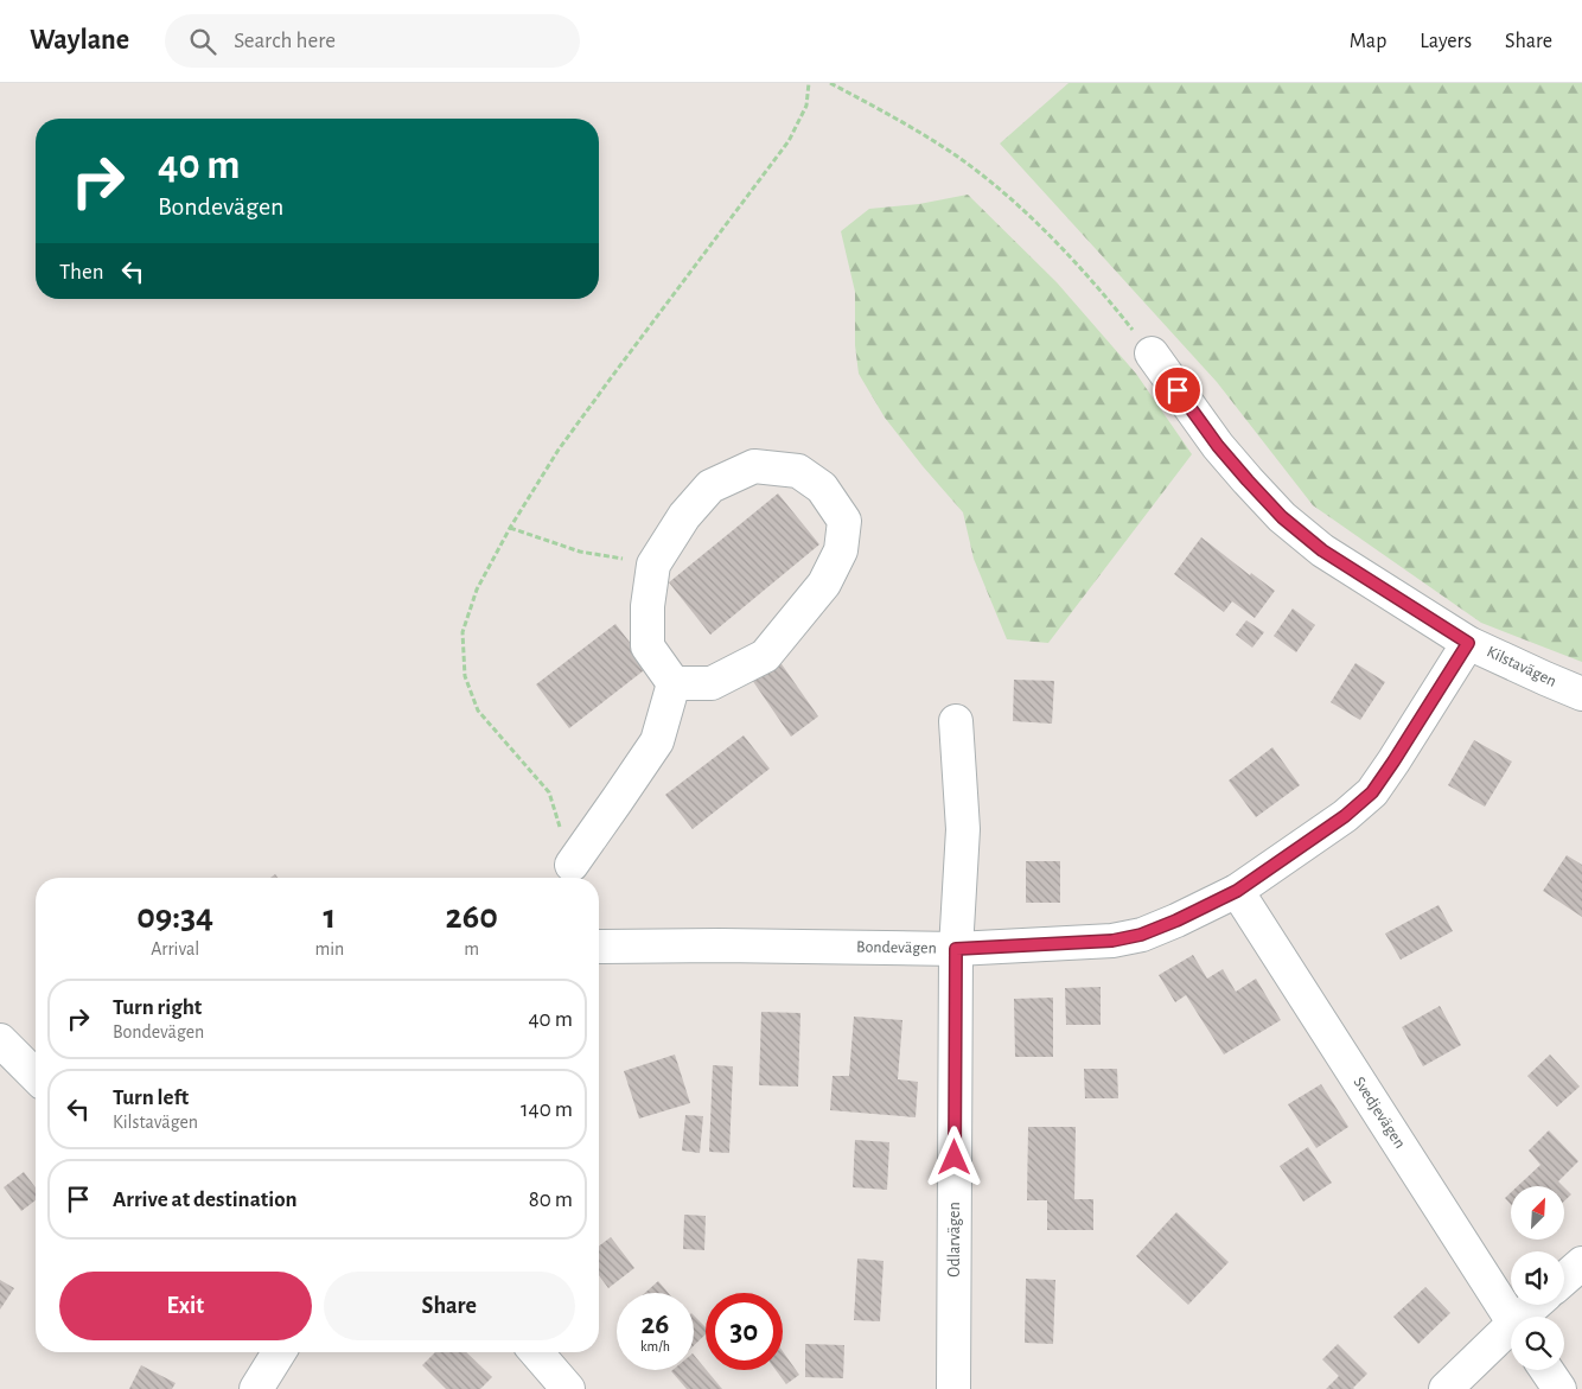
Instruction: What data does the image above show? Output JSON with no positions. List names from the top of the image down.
{
  "streets": {
    "street": [
      "Kilstavägen",
      "Bondevägen",
      "Svedjevägen",
      "Odlarvägen"
    ]
  },
  "crossings": [
    ["Kilstavägen", "Bondevägen"],
    ["Bondevägen", "Svedjevägen"],
    ["Bondevägen", "Odlarvägen"]
  ],
  "north": "top right",
  "page": {
    "header": "Waylane",
    "search": "Search here",
    "nav": ["Map", "Layers", "Share"],
    "turn": ["40 m", "Bondevägen"],
    "then": "Then",
    "eta": [
      "09:34",
      "Arrival",
      "1",
      "min",
      "260",
      "m"
    ],
    "list": [
      {
        "name": "Turn right",
        "note": "Bondevägen",
        "value": "40 m"
      },
      {
        "name": "Turn left",
        "note": "Kilstavägen",
        "value": "140 m"
      },
      {
        "name": "Arrive at destination",
        "value": "80 m"
      }
    ],
    "buttons": ["Exit", "Share"],
    "speed": "26 km/h",
    "limit": "30"
  }
}
